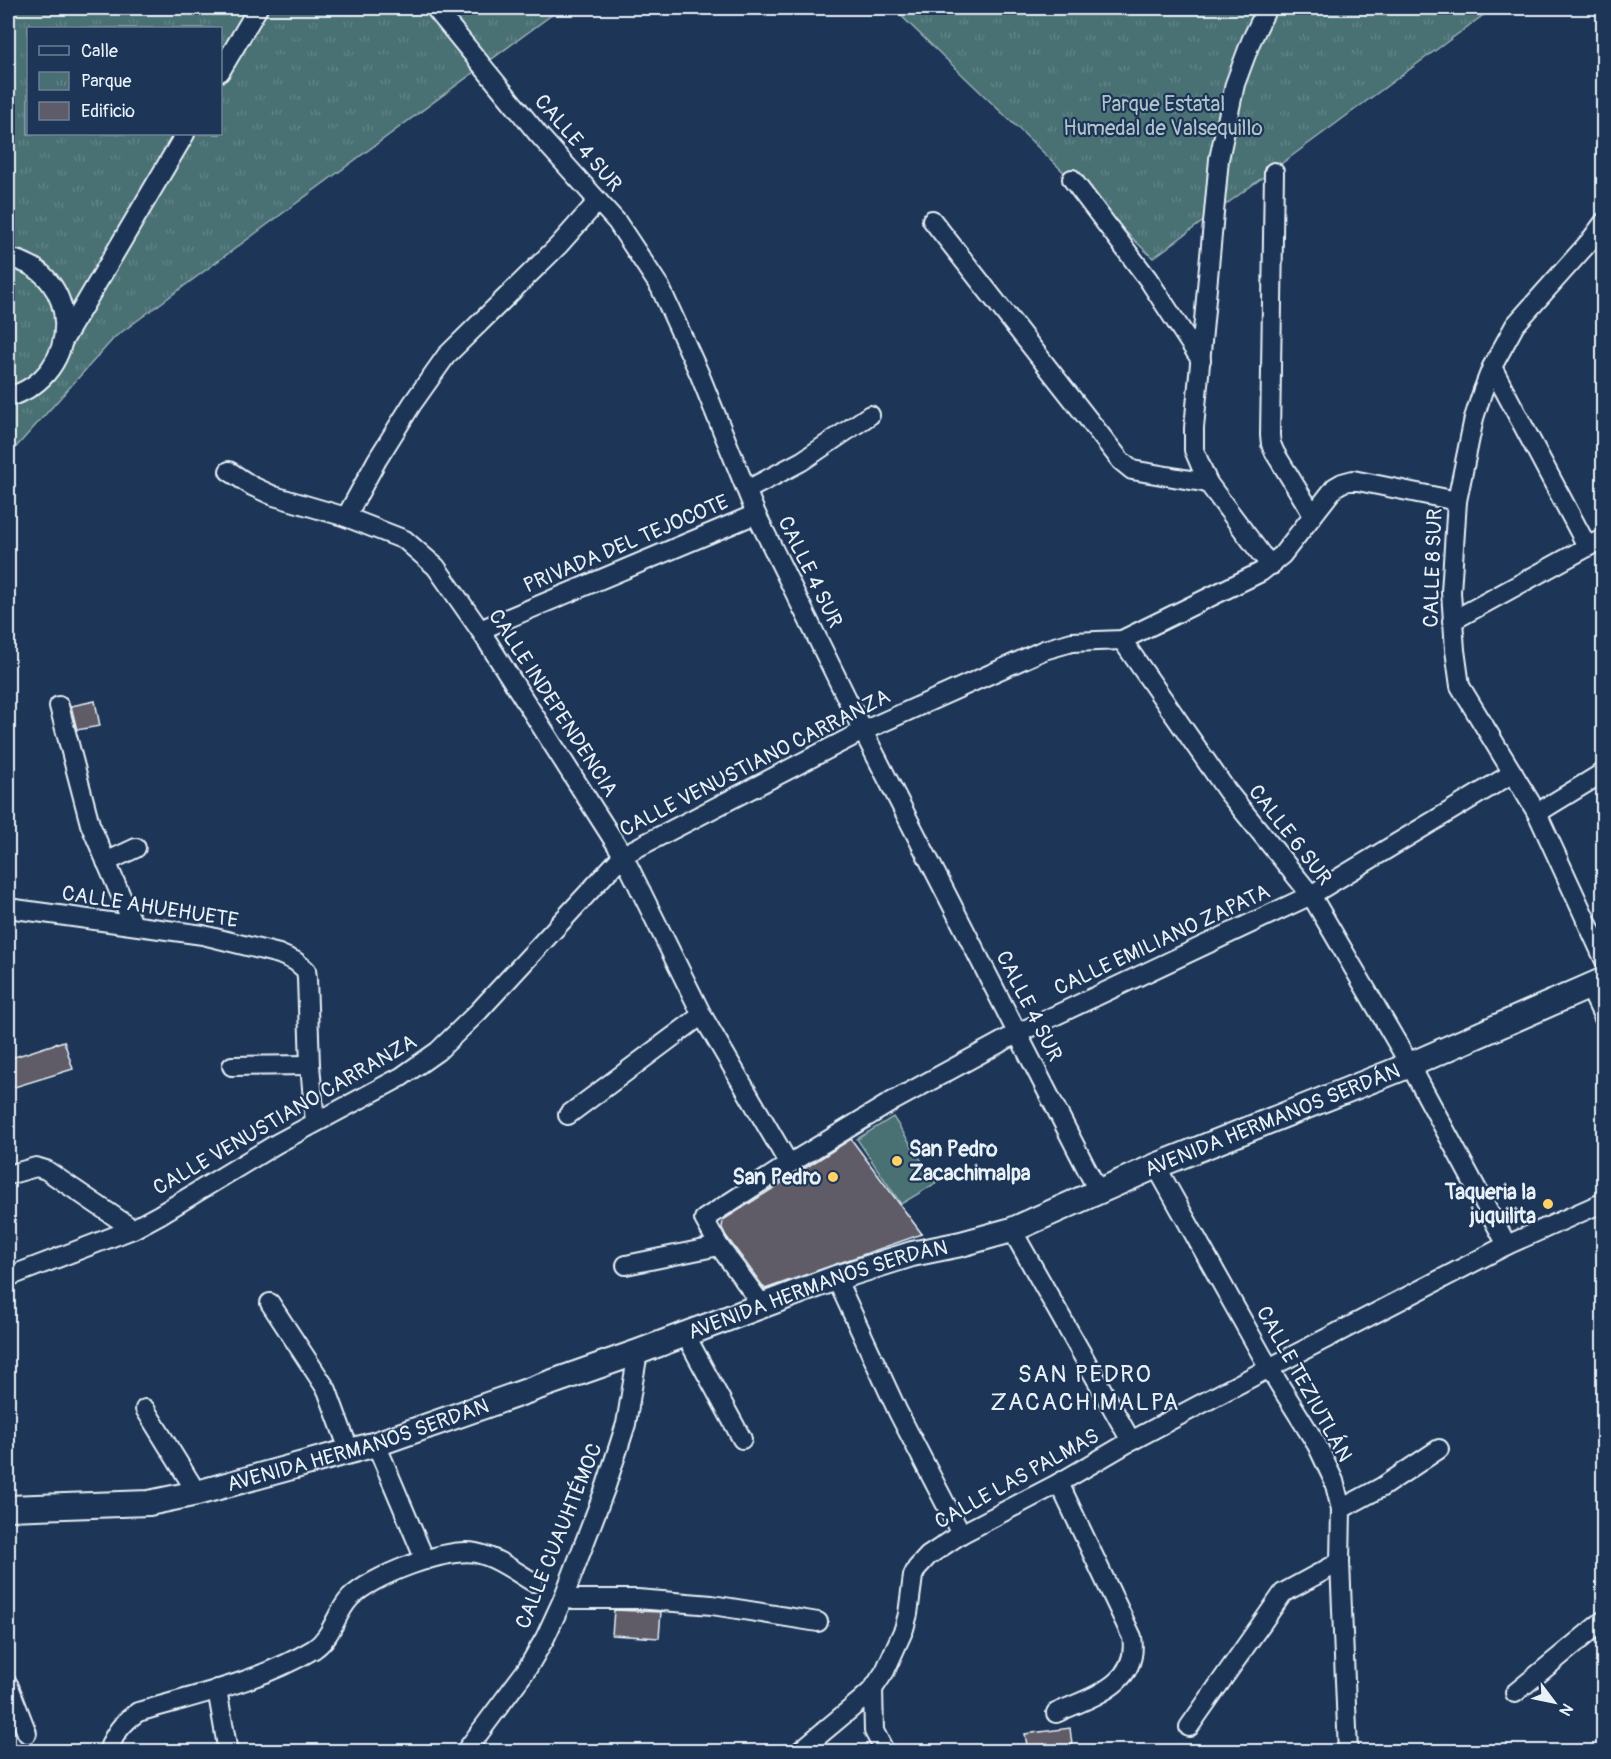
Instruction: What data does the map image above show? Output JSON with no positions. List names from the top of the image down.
{
  "streets": {
    "street": [
      "CALLE 4 SUR",
      "PRIVADA DEL TEJOCOTE",
      "CALLE 8 SUR",
      "CALLE INDEPENDENCIA",
      "CALLE VENUSTIANO CARRANZA",
      "CALLE 6 SUR",
      "CALLE AHUEHUETE",
      "CALLE EMILIANO ZAPATA",
      "AVENIDA HERMANOS SERDÁN",
      "CALLE TEZIUTLÁN",
      "CALLE LAS PALMAS",
      "CALLE CUAUHTÉMOC"
    ]
  },
  "crossings": [
    ["CALLE 4 SUR", "PRIVADA DEL TEJOCOTE"],
    ["CALLE 4 SUR", "CALLE VENUSTIANO CARRANZA"],
    ["CALLE 4 SUR", "CALLE EMILIANO ZAPATA"],
    ["CALLE 4 SUR", "AVENIDA HERMANOS SERDÁN"],
    ["PRIVADA DEL TEJOCOTE", "CALLE INDEPENDENCIA"],
    ["CALLE 8 SUR", "CALLE VENUSTIANO CARRANZA"],
    ["CALLE 8 SUR", "CALLE EMILIANO ZAPATA"],
    ["CALLE INDEPENDENCIA", "CALLE VENUSTIANO CARRANZA"],
    ["CALLE INDEPENDENCIA", "CALLE EMILIANO ZAPATA"],
    ["CALLE VENUSTIANO CARRANZA", "CALLE 6 SUR"],
    ["CALLE VENUSTIANO CARRANZA", "CALLE AHUEHUETE"],
    ["CALLE 6 SUR", "CALLE EMILIANO ZAPATA"],
    ["CALLE 6 SUR", "AVENIDA HERMANOS SERDÁN"],
    ["CALLE 6 SUR", "CALLE LAS PALMAS"],
    ["AVENIDA HERMANOS SERDÁN", "CALLE TEZIUTLÁN"],
    ["AVENIDA HERMANOS SERDÁN", "CALLE CUAUHTÉMOC"],
    ["CALLE TEZIUTLÁN", "CALLE LAS PALMAS"]
  ],
  "districts": ["SAN PEDRO ZACACHIMALPA"],
  "parks": ["Parque Estatal Humedal de Valsequillo"],
  "places": ["San Pedro Zacachimalpa", "San Pedro", "Taqueria la juquilita"],
  "legend": ["Calle", "Parque", "Edificio"],
  "north": "bottom right"
}
